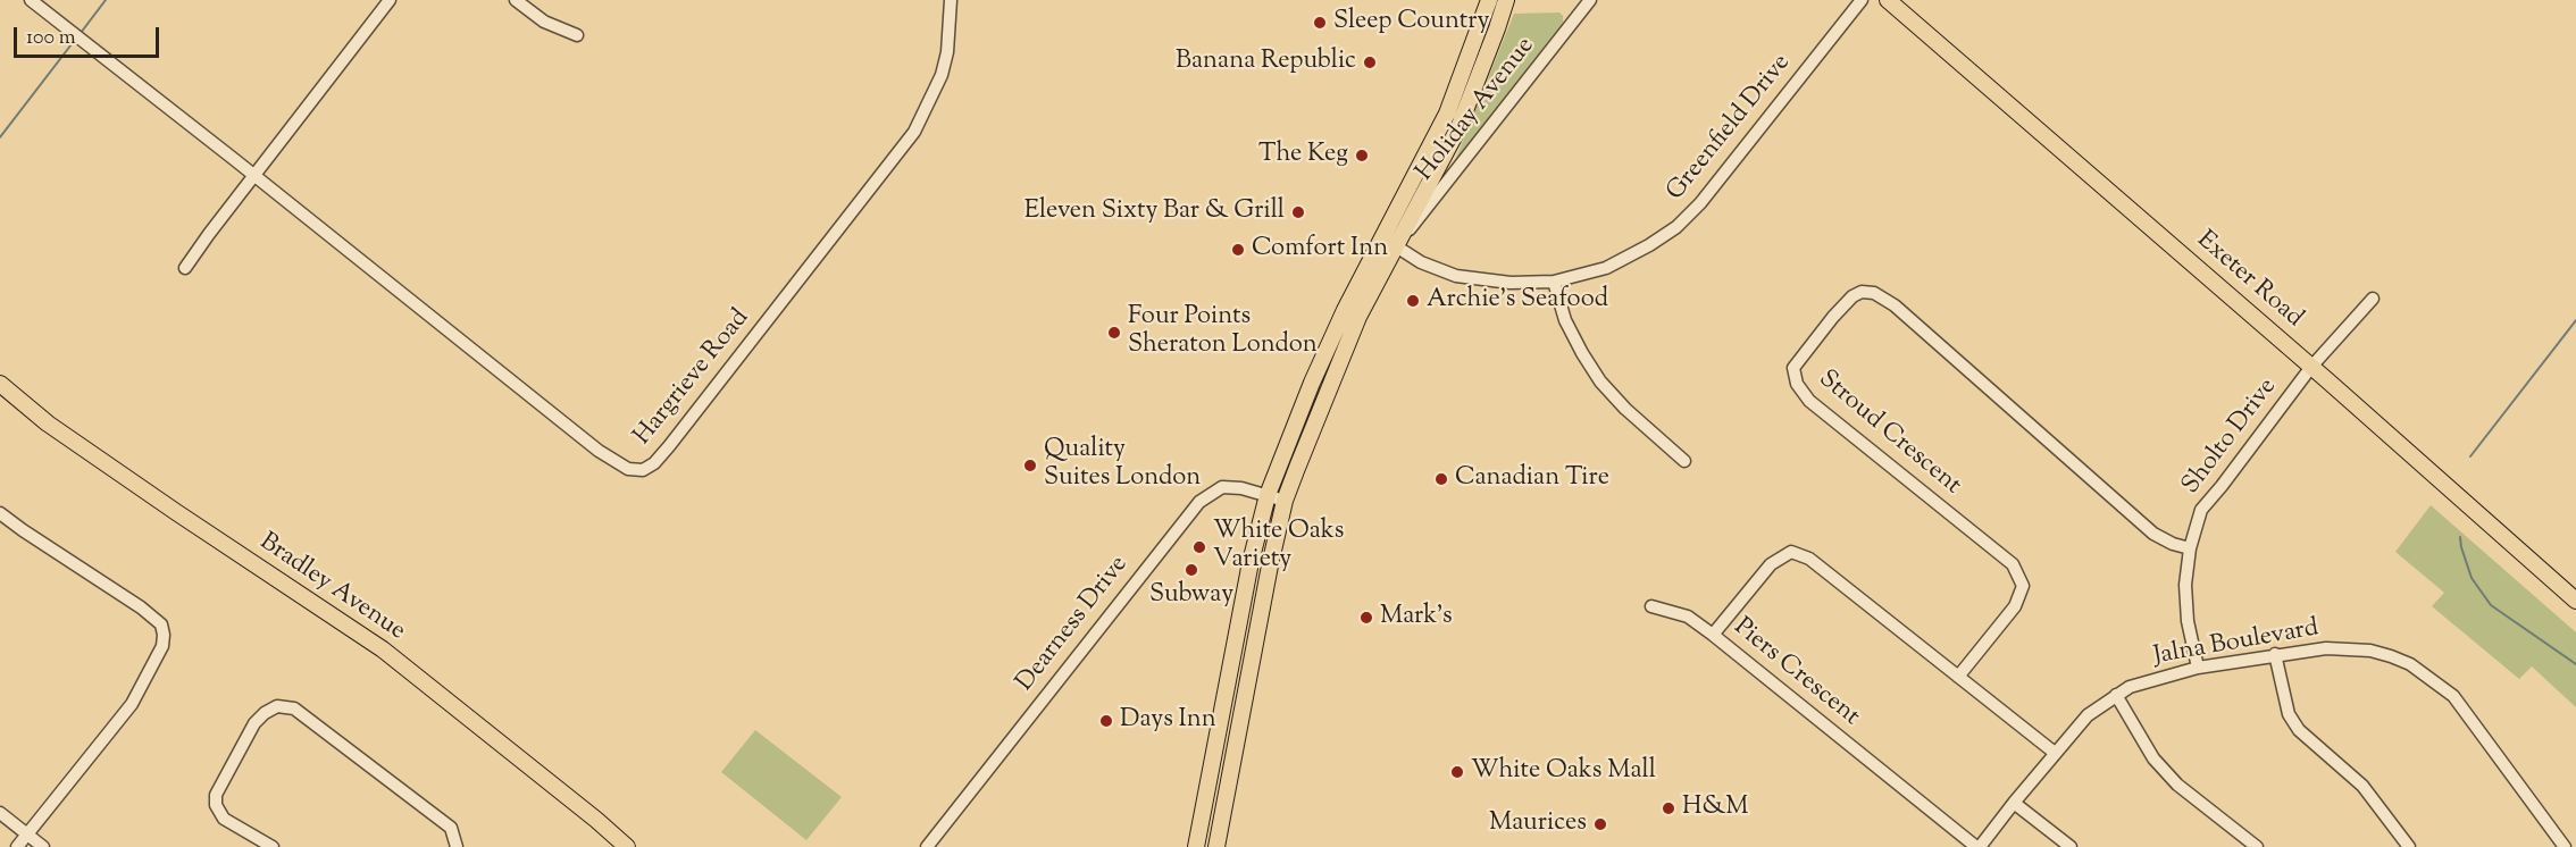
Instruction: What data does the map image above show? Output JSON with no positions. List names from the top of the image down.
{
  "streets": {
    "main road": ["Exeter Road", "Bradley Avenue"],
    "street": [
      "Holiday Avenue",
      "Greenfield Drive",
      "Hargrieve Road",
      "Stroud Crescent",
      "Sholto Drive",
      "Dearness Drive",
      "Jalna Boulevard",
      "Piers Crescent"
    ]
  },
  "crossings": [
    ["Holiday Avenue", "Greenfield Drive"],
    ["Exeter Road", "Sholto Drive"],
    ["Stroud Crescent", "Sholto Drive"],
    ["Stroud Crescent", "Piers Crescent"],
    ["Sholto Drive", "Jalna Boulevard"],
    ["Jalna Boulevard", "Piers Crescent"]
  ],
  "places": [
    "Sleep Country",
    "Banana Republic",
    "The Keg",
    "Eleven Sixty Bar & Grill",
    "Comfort Inn",
    "Archie's Seafood",
    "Four Points Sheraton London",
    "Quality Suites London",
    "Canadian Tire",
    "White Oaks Variety",
    "Subway",
    "Mark's",
    "Days Inn",
    "White Oaks Mall",
    "H&M",
    "Maurices"
  ],
  "scale_bar": "100 m"
}
